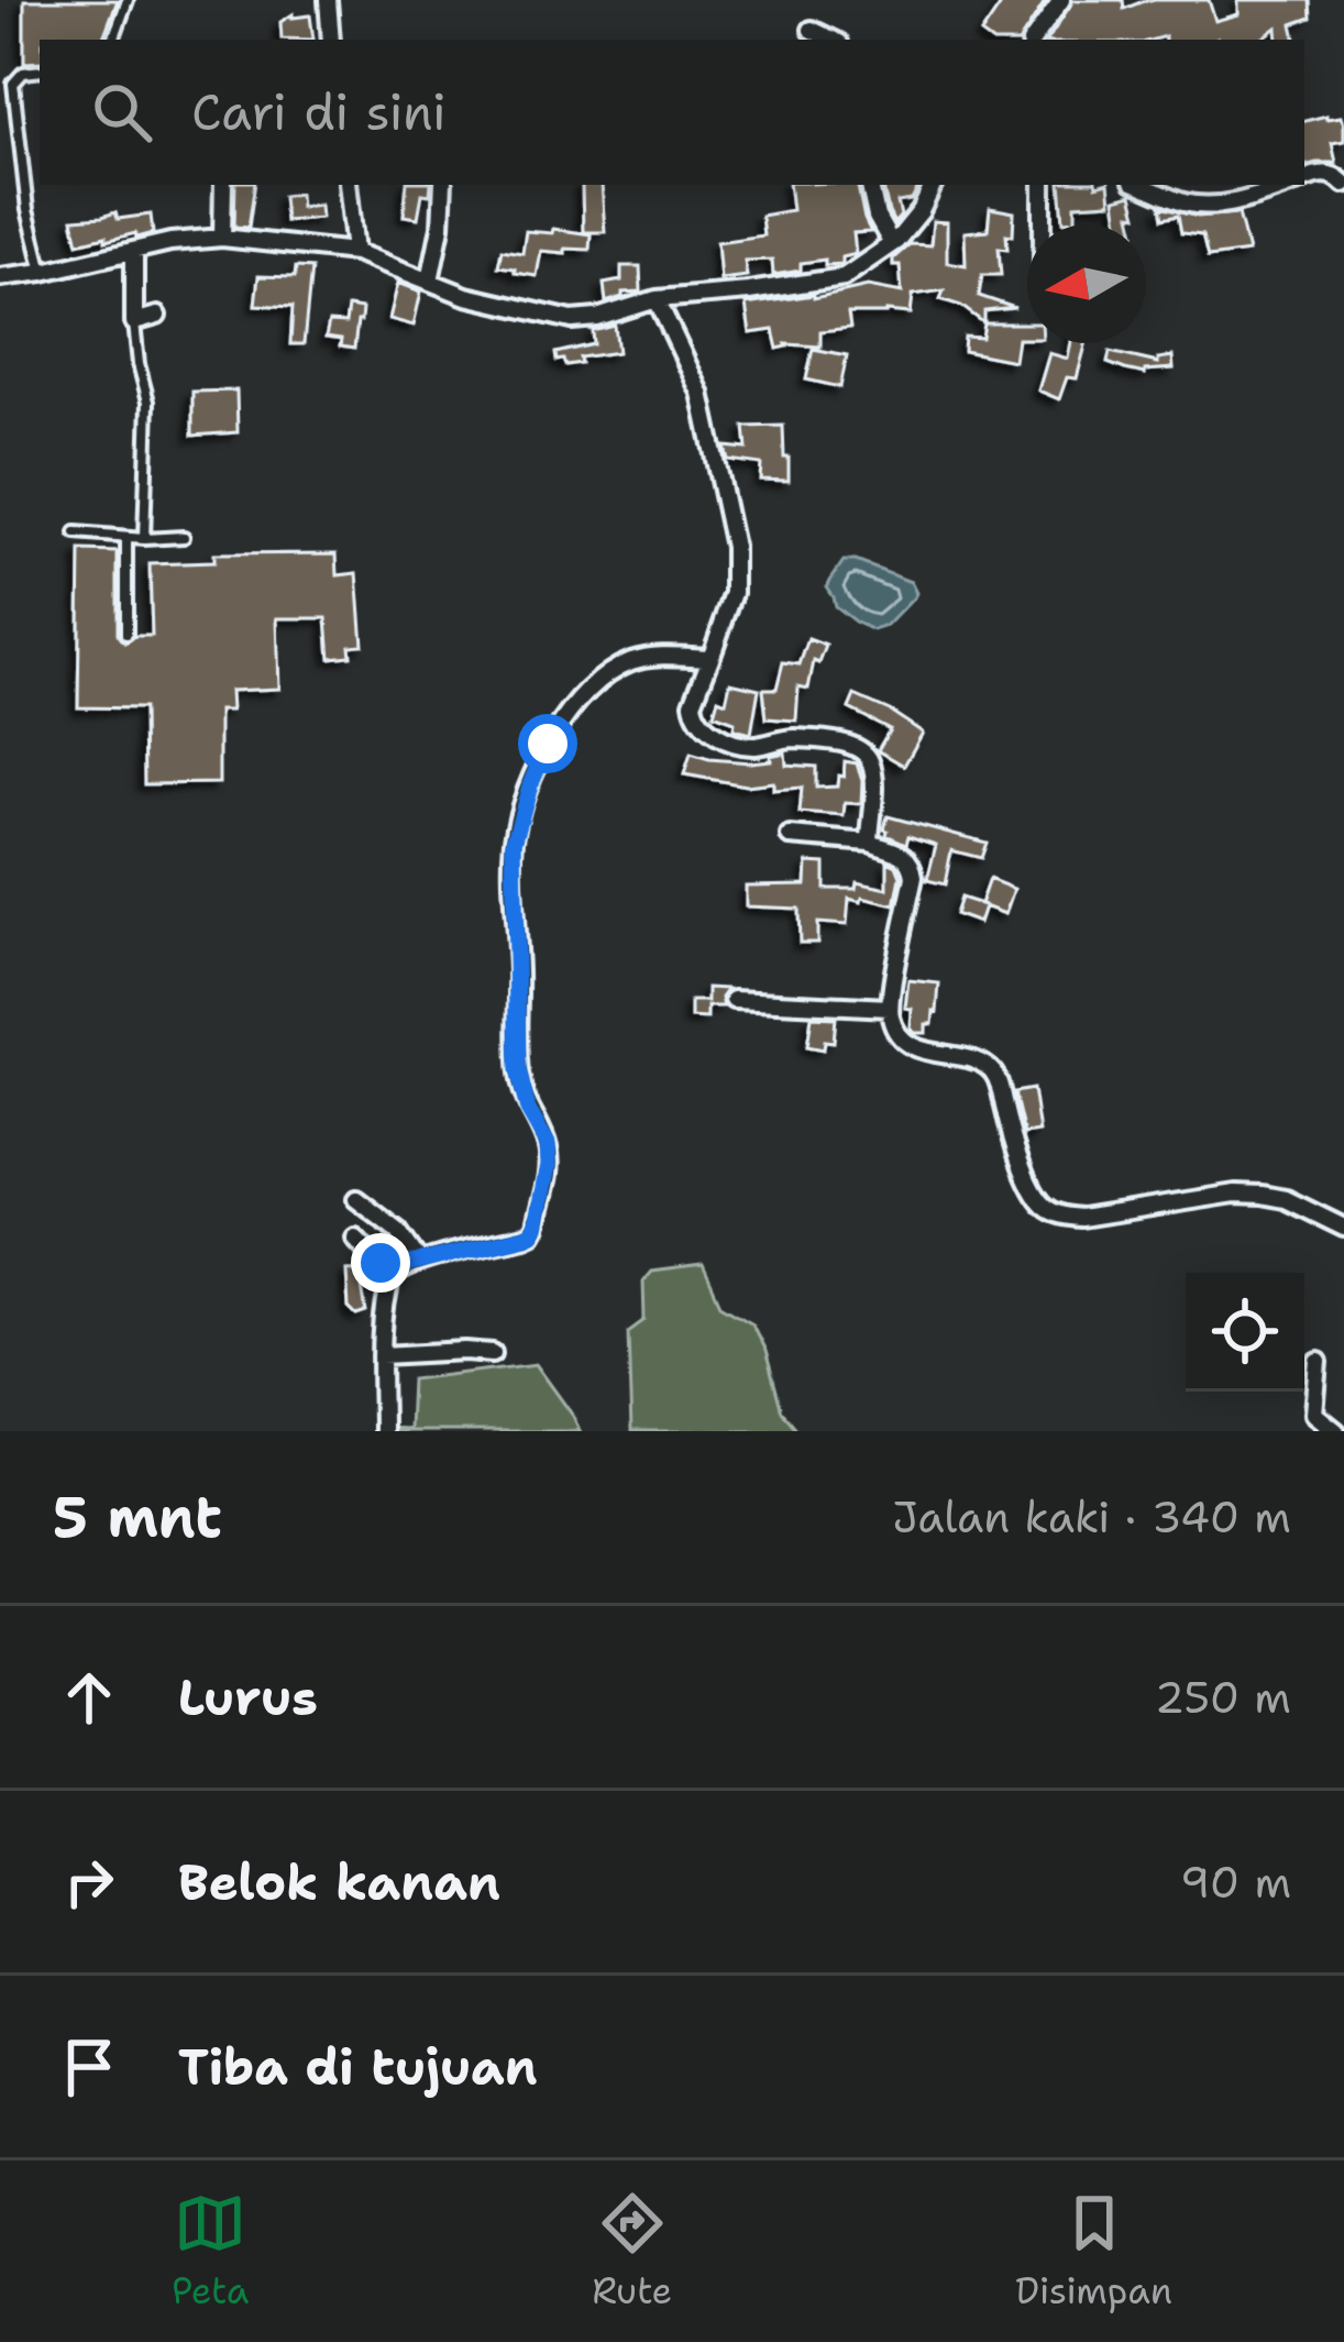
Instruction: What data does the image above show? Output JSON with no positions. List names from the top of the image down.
{
  "north": "left",
  "page": {
    "search": "Cari di sini",
    "heading": ["5 mnt", "Jalan kaki · 340 m"],
    "list": [
      ["Lurus", "250 m"],
      ["Belok kanan", "90 m"],
      "Tiba di tujuan"
    ],
    "nav": ["Peta", "Rute", "Disimpan"]
  }
}
